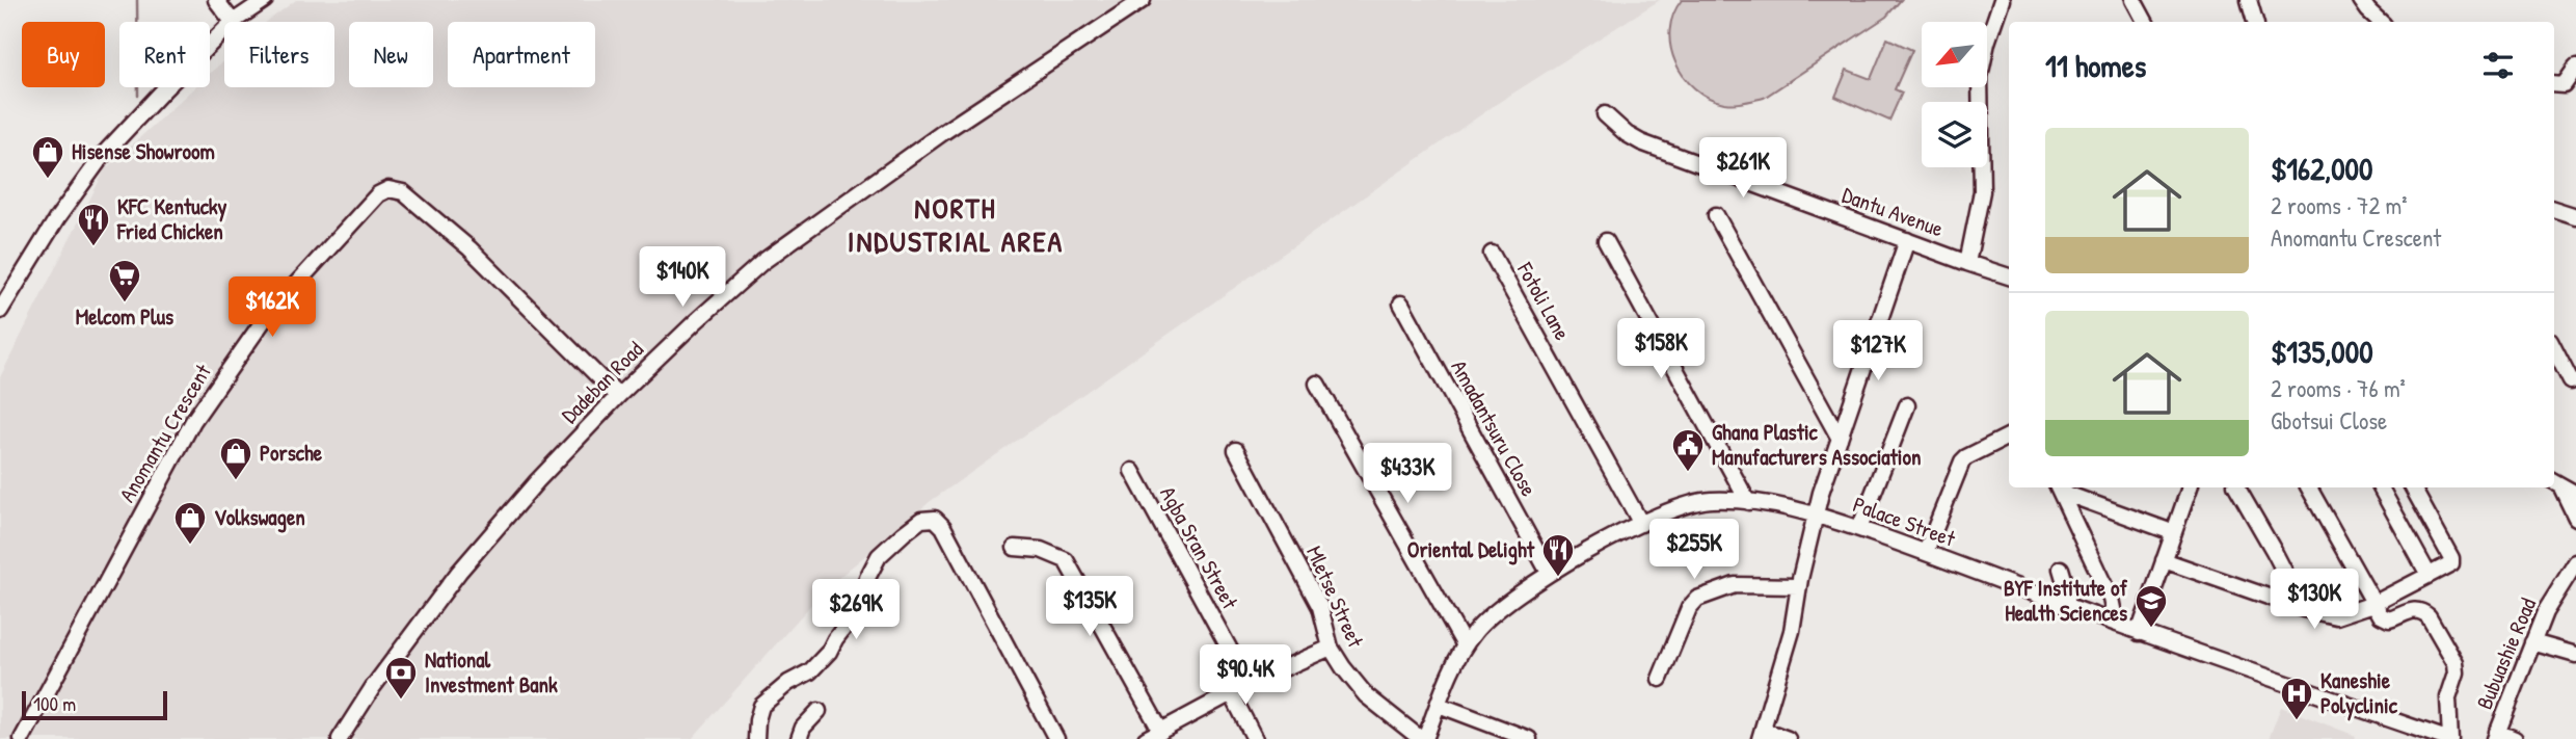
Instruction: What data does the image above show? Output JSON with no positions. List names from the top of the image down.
{
  "streets": {
    "street": [
      "Dantu Avenue",
      "Fotoli Lane",
      "Dadeban Road",
      "Amadantsuru Close",
      "Anomantu Crescent",
      "Palace Street",
      "Agba Sran Street",
      "Mletse Street",
      "Bubuashie Road"
    ]
  },
  "crossings": [
    ["Fotoli Lane", "Palace Street"],
    ["Dadeban Road", "Anomantu Crescent"],
    ["Amadantsuru Close", "Palace Street"],
    ["Palace Street", "Mletse Street"]
  ],
  "districts": ["NORTH INDUSTRIAL AREA"],
  "places": {
    "shop": ["Hisense Showroom", "Porsche", "Volkswagen"],
    "restaurant": ["KFC Kentucky Fried Chicken", "Oriental Delight"],
    "supermarket": ["Melcom Plus"],
    "public building": ["Ghana Plastic Manufacturers Association"],
    "school or university": ["BYF Institute of Health Sciences"],
    "bank": ["National Investment Bank"],
    "hospital": ["Kaneshie Polyclinic"]
  },
  "scale_bar": "100 m",
  "north": "bottom left",
  "page": {
    "chip": [
      "Buy",
      "Rent",
      "Filters",
      "New",
      "Apartment"
    ],
    "heading": "11 homes",
    "list": [
      {
        "name": "$162,000",
        "note": "2 rooms · 72 m² · Anomantu Crescent"
      },
      {
        "name": "$135,000",
        "note": "2 rooms · 76 m² · Gbotsui Close"
      }
    ],
    "price": [
      "$261K",
      "$140K",
      "$162K",
      "$158K",
      "$127K",
      "$433K",
      "$255K",
      "$130K",
      "$135K",
      "$269K",
      "$90.4K"
    ],
    "scale": "100 m"
  }
}
